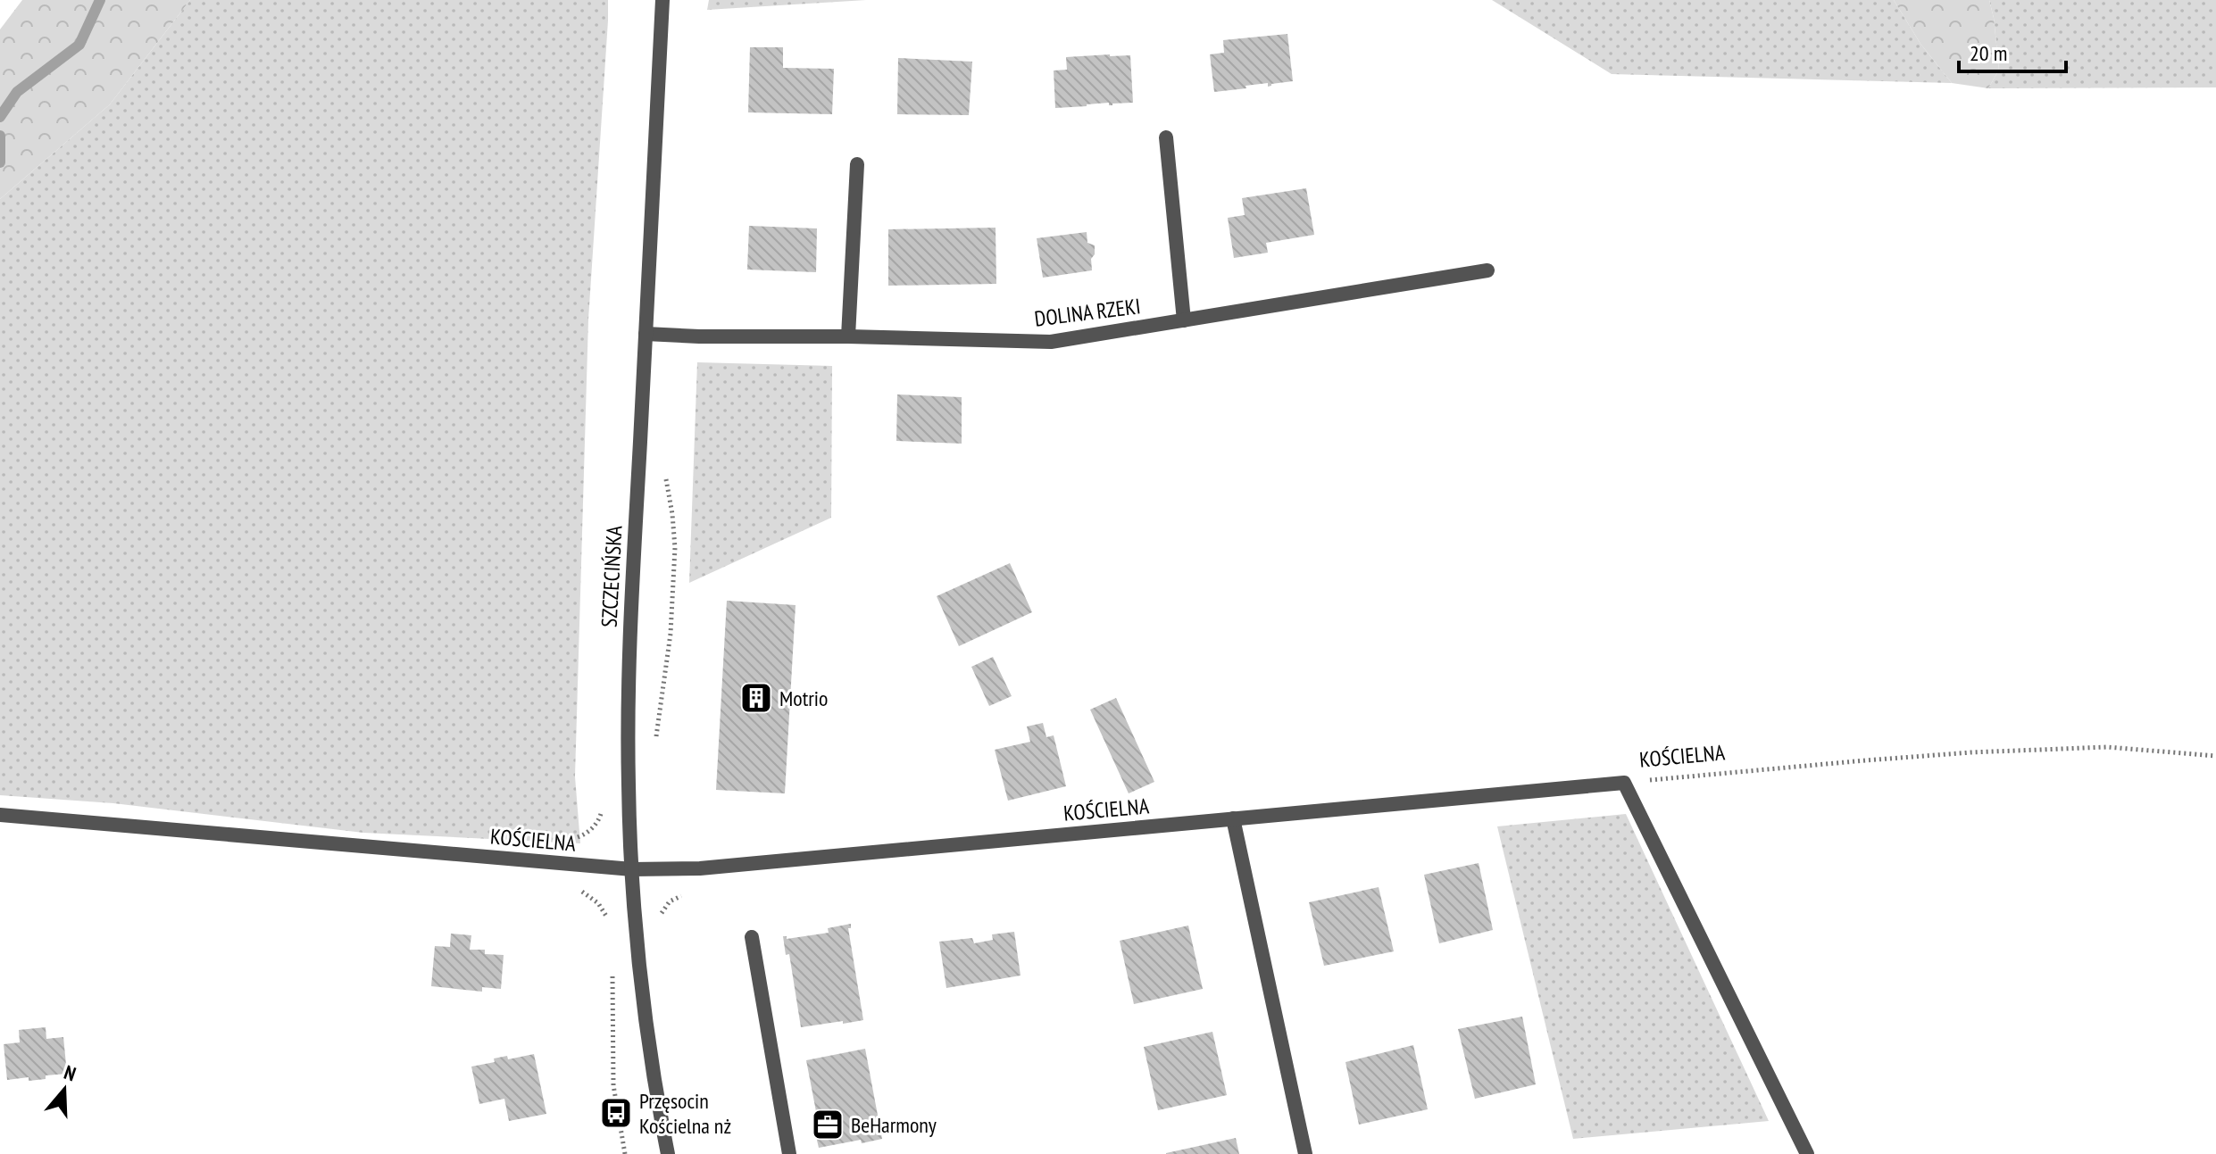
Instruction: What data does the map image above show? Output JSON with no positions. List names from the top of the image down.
{
  "streets": {
    "street": ["DOLINA RZEKI", "SZCZECIŃSKA", "KOŚCIELNA"]
  },
  "crossings": [
    ["DOLINA RZEKI", "SZCZECIŃSKA"],
    ["SZCZECIŃSKA", "KOŚCIELNA"]
  ],
  "places": {
    "building": ["Motrio"],
    "bus stop": ["Przęsocin Kościelna nż"],
    "office": ["BeHarmony"]
  },
  "scale_bar": "20 m",
  "north": "top"
}
